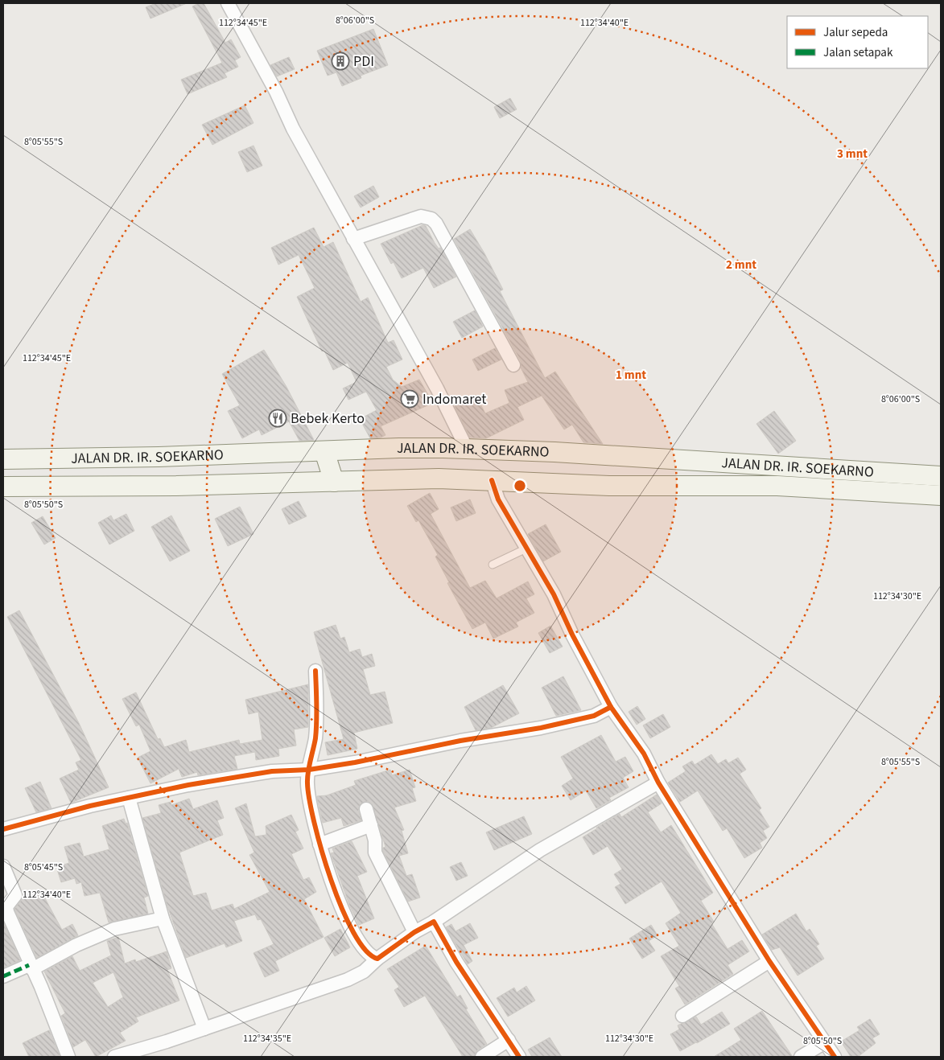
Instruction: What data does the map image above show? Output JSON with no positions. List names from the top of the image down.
{
  "streets": {
    "main road": ["JALAN DR. IR. SOEKARNO"]
  },
  "places": {
    "building": ["PDI"],
    "supermarket": ["Indomaret"],
    "restaurant": ["Bebek Kerto"]
  },
  "legend": ["Jalur sepeda", "Jalan setapak"],
  "coordinates": [
    "8°06'00\"S",
    "112°34'45\"E",
    "112°34'40\"E",
    "8°05'55\"S",
    "8°05'50\"S",
    "112°34'30\"E",
    "8°05'45\"S",
    "112°34'35\"E"
  ],
  "rings": ["3 mnt", "2 mnt", "1 mnt"]
}
